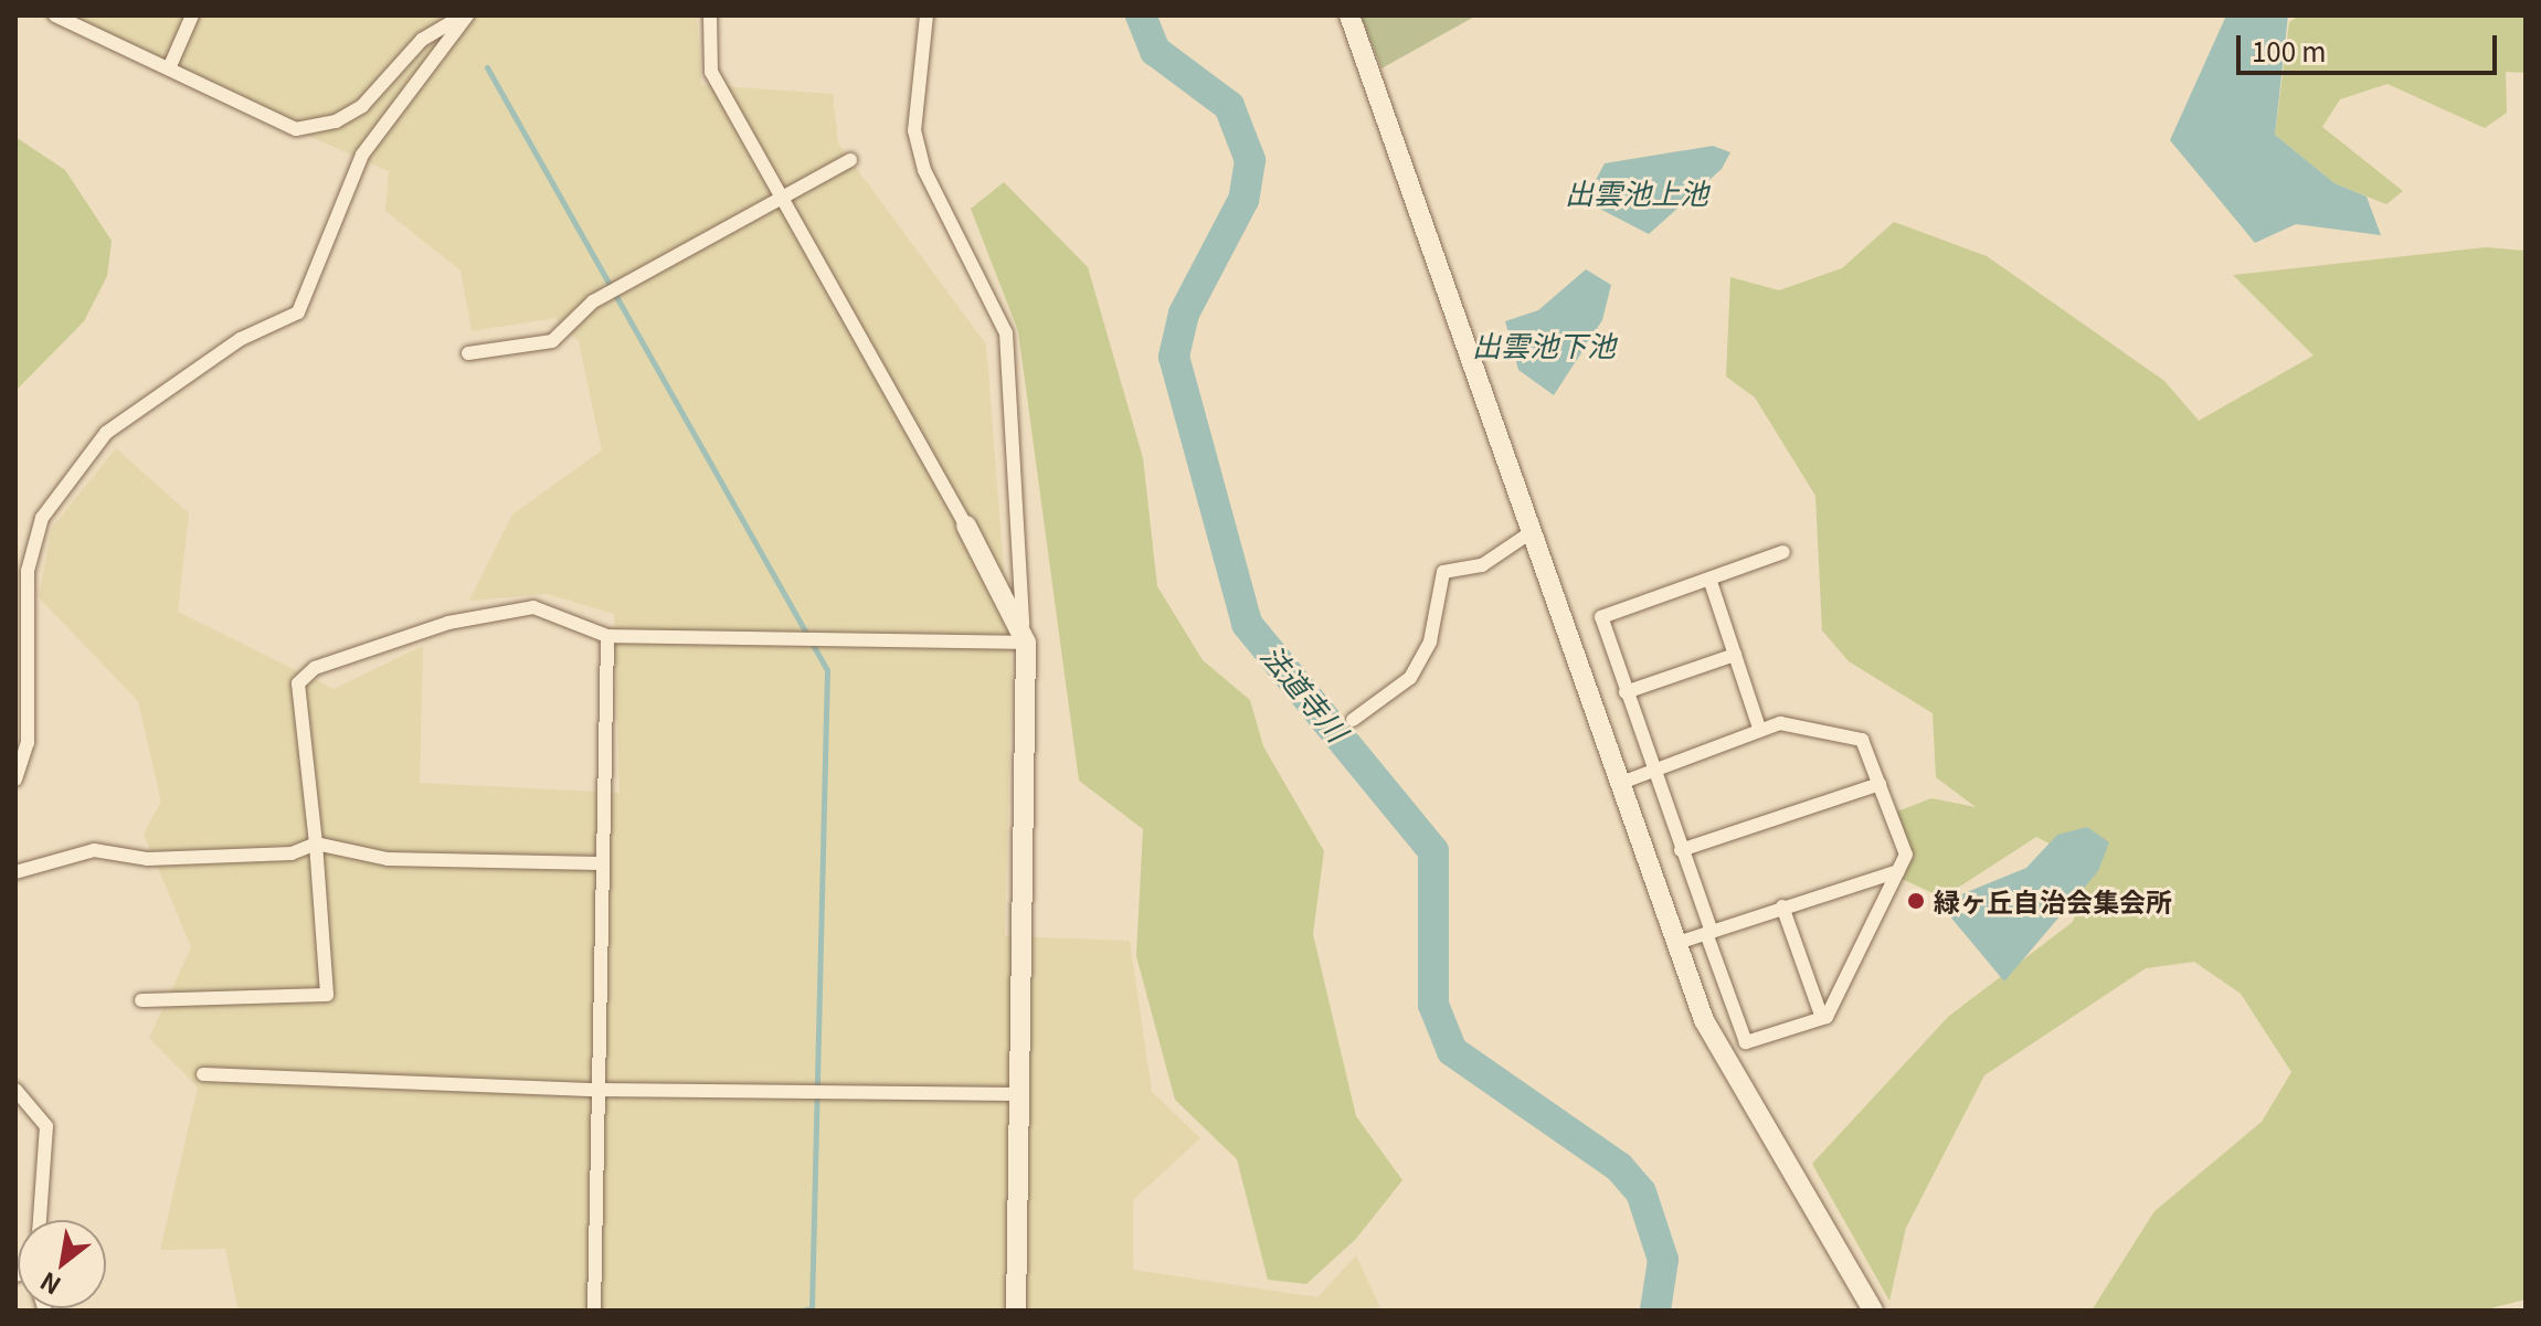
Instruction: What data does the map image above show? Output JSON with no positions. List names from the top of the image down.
{
  "water": ["出雲池上池", "出雲池下池", "法道寺川"],
  "places": ["緑ヶ丘自治会集会所"],
  "scale_bar": "100 m",
  "north": "bottom left"
}
